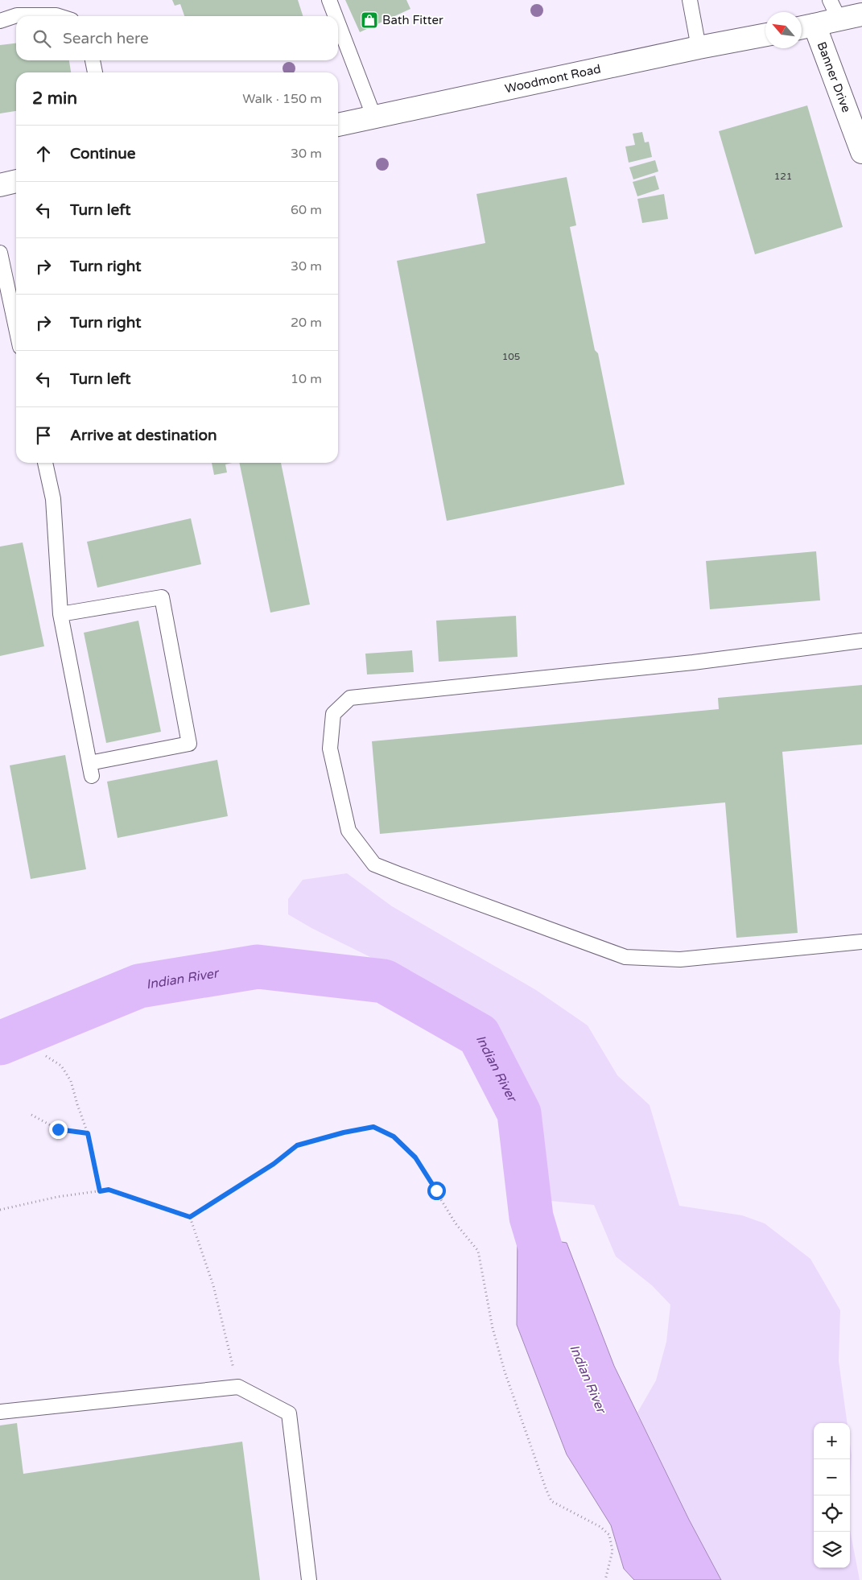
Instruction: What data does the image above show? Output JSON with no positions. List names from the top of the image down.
{
  "streets": {
    "main road": ["Banner Drive", "Woodmont Road"]
  },
  "water": ["Indian River"],
  "places": {
    "shop": ["Bath Fitter"]
  },
  "house_numbers": ["121", "105"],
  "north": "top left",
  "page": {
    "search": "Search here",
    "heading": ["2 min", "Walk · 150 m"],
    "list": [
      ["Continue", "30 m"],
      ["Turn left", "60 m"],
      ["Turn right", "30 m"],
      ["Turn right", "20 m"],
      ["Turn left", "10 m"],
      "Arrive at destination"
    ],
    "map_buttons": ["+", "−"]
  }
}
